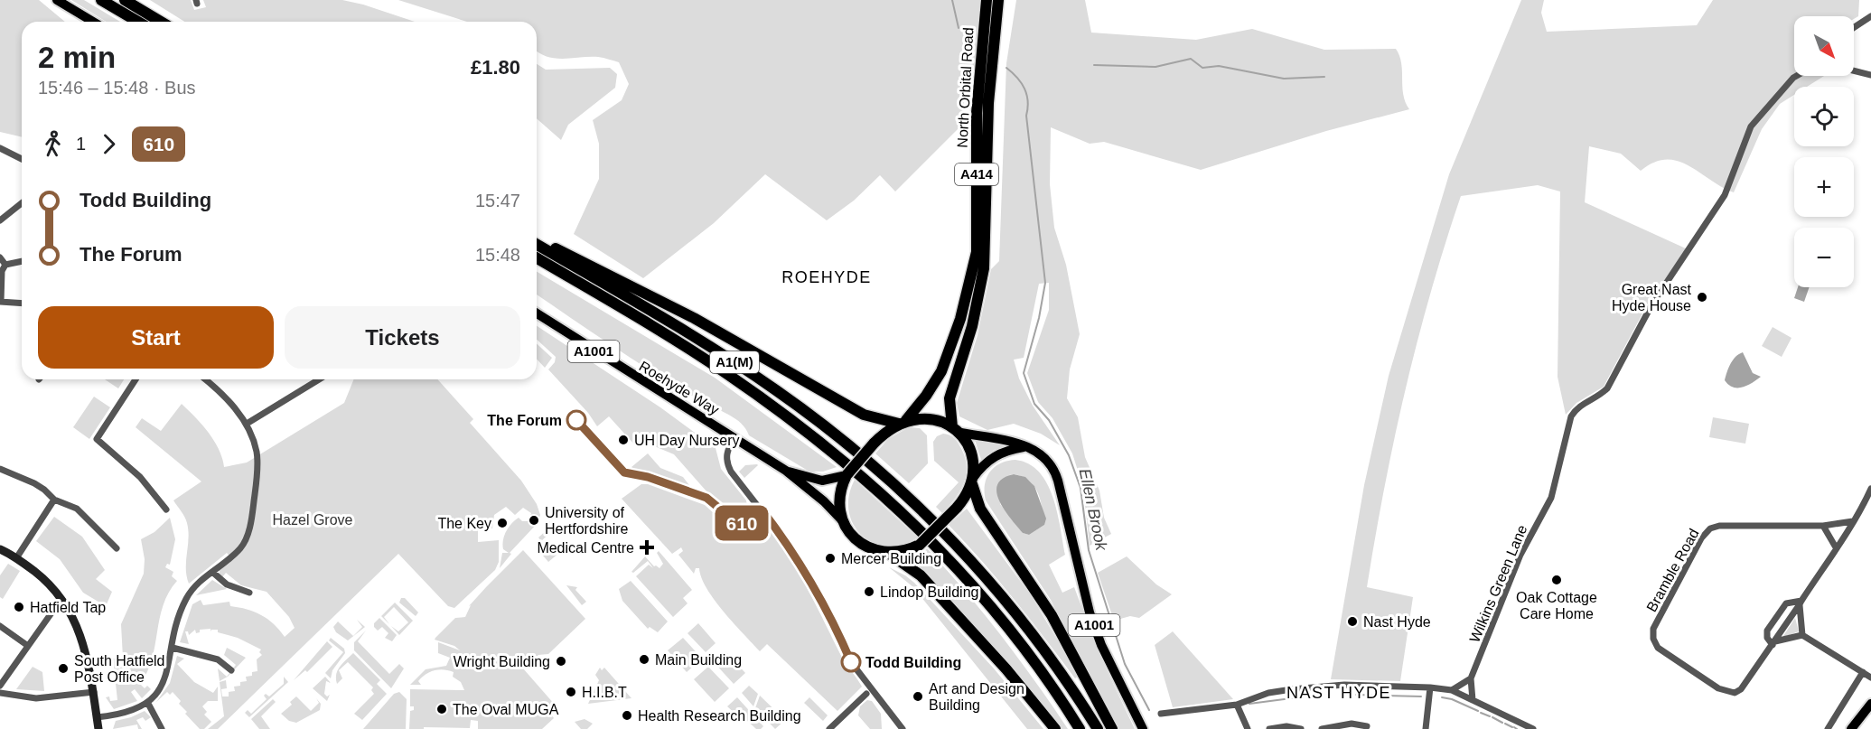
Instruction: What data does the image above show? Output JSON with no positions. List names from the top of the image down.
{
  "streets": {
    "highway": ["North Orbital Road", "A414", "A1(M)"],
    "main road": ["A1001", "Roehyde Way"],
    "street": ["Bramble Road", "Wilkins Green Lane"]
  },
  "crossings": [
    ["North Orbital Road", "A1001"],
    ["North Orbital Road", "Roehyde Way"],
    ["A1001", "Roehyde Way"]
  ],
  "districts": ["ROEHYDE", "NAST HYDE"],
  "water": ["Ellen Brook"],
  "parks": ["Hazel Grove"],
  "places": {
    "other": [
      "Great Nast Hyde House",
      "The Forum",
      "UH Day Nursery",
      "University of Hertfordshire",
      "The Key",
      "Mercer Building",
      "Oak Cottage Care Home",
      "Lindop Building",
      "Hatfield Tap",
      "Nast Hyde",
      "Main Building",
      "Wright Building",
      "Todd Building",
      "South Hatfield Post Office",
      "H.I.B.T",
      "Art and Design Building",
      "The Oval MUGA",
      "Health Research Building"
    ],
    "health": ["Medical Centre"]
  },
  "lines": ["bus line 610"],
  "north": "bottom right",
  "page": {
    "on_map": "610",
    "map_buttons": ["+", "−"],
    "heading": ["2 min", "15:46 – 15:48 · Bus", "£1.80"],
    "legs": ["1", "610"],
    "list": [
      {
        "name": "Todd Building",
        "value": "15:47"
      },
      {
        "name": "The Forum",
        "value": "15:48"
      }
    ],
    "buttons": ["Start", "Tickets"]
  }
}
